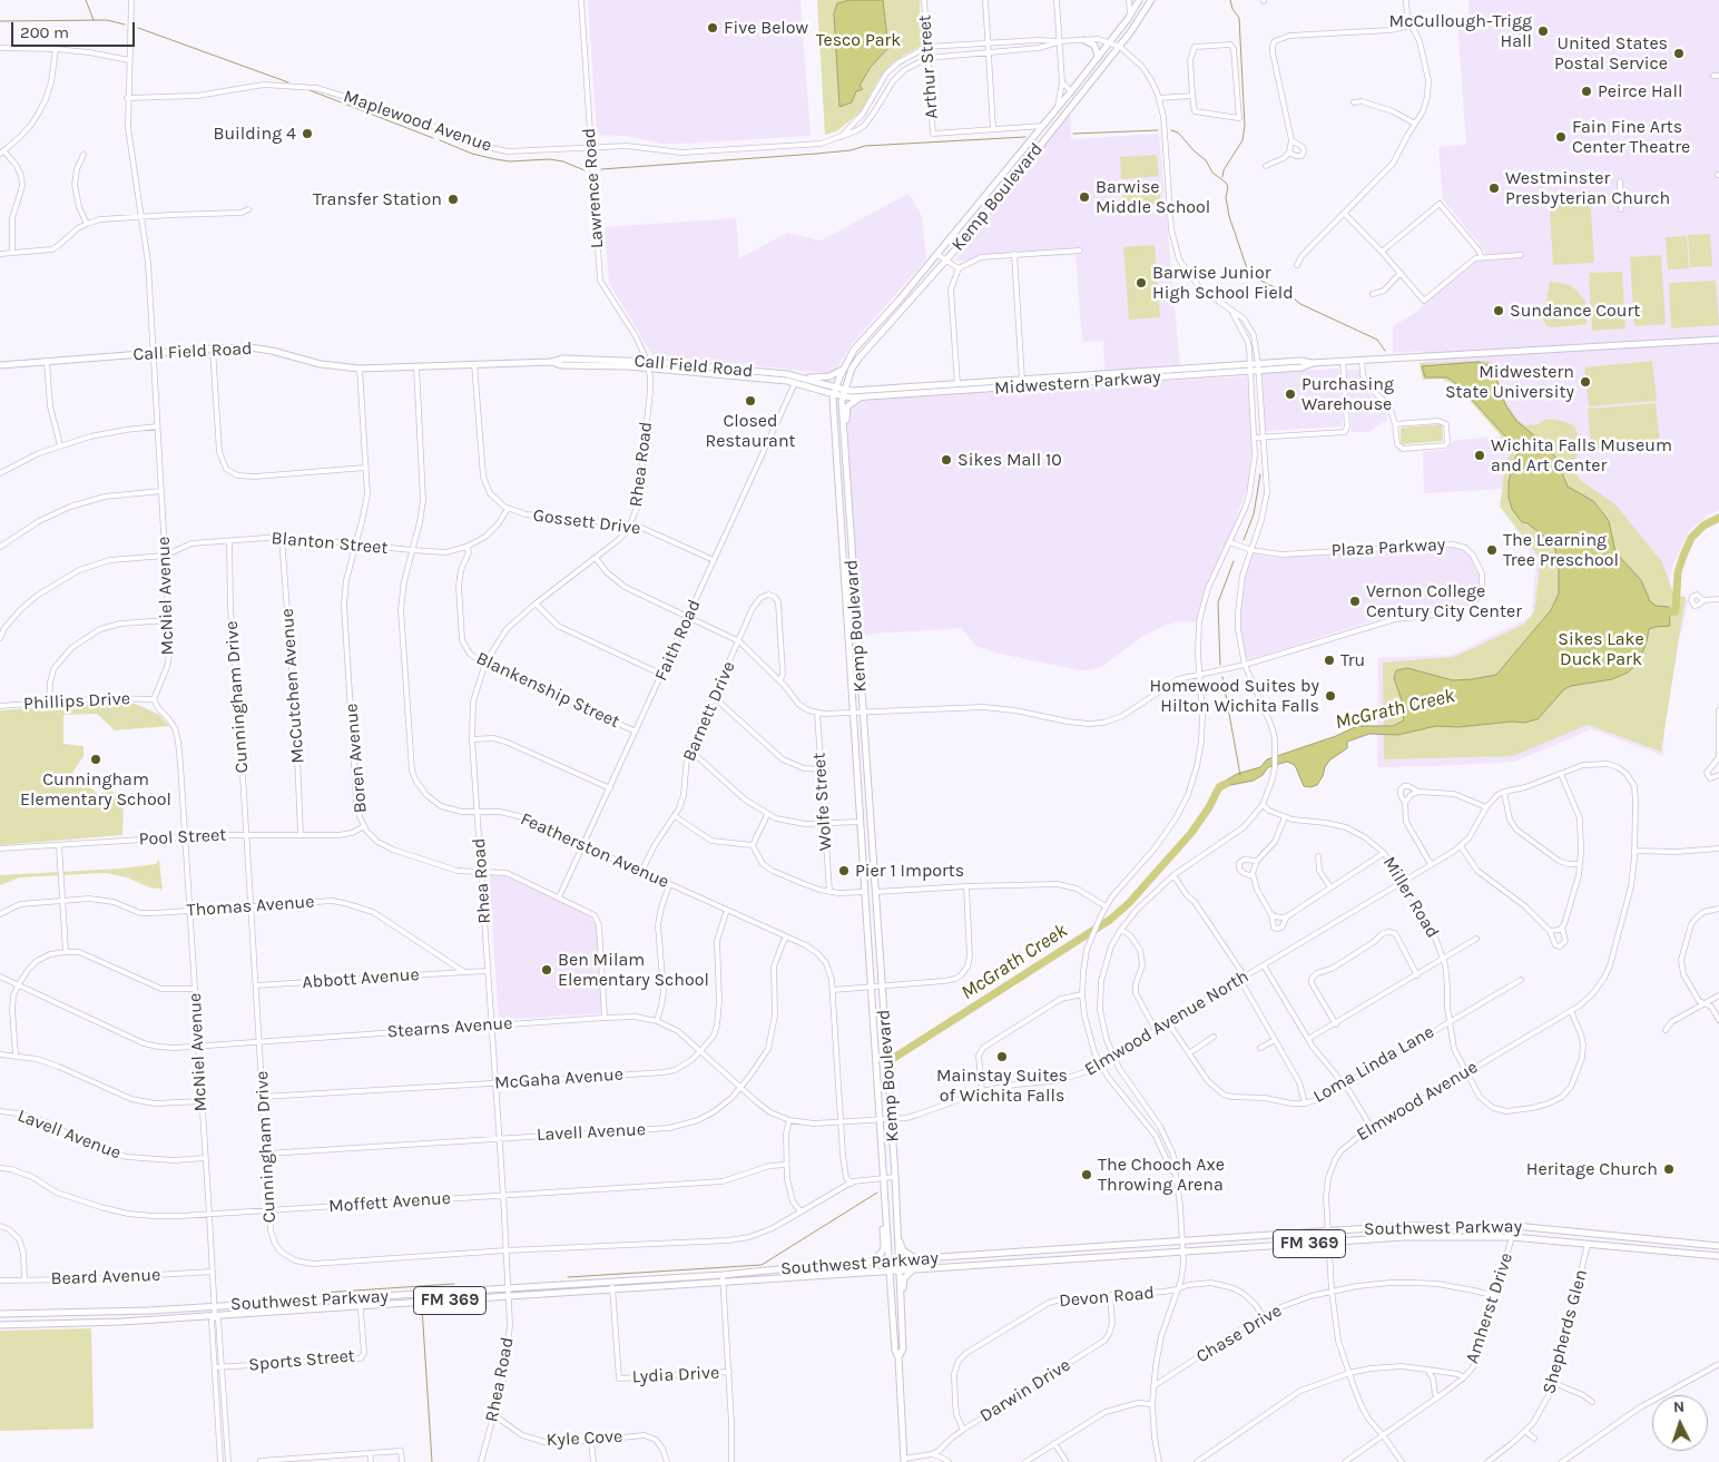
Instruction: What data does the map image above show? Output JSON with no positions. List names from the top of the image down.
{
  "streets": {
    "main road": [
      "Kemp Boulevard",
      "Call Field Road",
      "Midwestern Parkway",
      "Southwest Parkway",
      "FM 369"
    ],
    "street": [
      "Arthur Street",
      "Maplewood Avenue",
      "Lawrence Road",
      "Rhea Road",
      "Gossett Drive",
      "Blanton Street",
      "Plaza Parkway",
      "McNiel Avenue",
      "Faith Road",
      "McCutchen Avenue",
      "Blankenship Street",
      "Cunningham Drive",
      "Phillips Drive",
      "Barnett Drive",
      "Boren Avenue",
      "Wolfe Street",
      "Pool Street",
      "Featherston Avenue",
      "Miller Road",
      "Thomas Avenue",
      "Abbott Avenue",
      "Elmwood Avenue North",
      "Stearns Avenue",
      "Loma Linda Lane",
      "McGaha Avenue",
      "Elmwood Avenue",
      "Lavell Avenue",
      "Moffett Avenue",
      "Beard Avenue",
      "Devon Road",
      "Amherst Drive",
      "Shepherds Glen",
      "Chase Drive",
      "Sports Street",
      "Lydia Drive",
      "Darwin Drive",
      "Kyle Cove"
    ]
  },
  "crossings": [
    ["Arthur Street", "Maplewood Avenue"],
    ["Maplewood Avenue", "Lawrence Road"],
    ["Maplewood Avenue", "Kemp Boulevard"],
    ["Maplewood Avenue", "Midwestern Parkway"],
    ["Maplewood Avenue", "Plaza Parkway"],
    ["Maplewood Avenue", "McNiel Avenue"],
    ["Maplewood Avenue", "Miller Road"],
    ["Maplewood Avenue", "Elmwood Avenue North"],
    ["Maplewood Avenue", "Southwest Parkway"],
    ["Maplewood Avenue", "Devon Road"],
    ["Maplewood Avenue", "Chase Drive"],
    ["Lawrence Road", "Call Field Road"],
    ["Lawrence Road", "Rhea Road"],
    ["Kemp Boulevard", "Call Field Road"],
    ["Kemp Boulevard", "Midwestern Parkway"],
    ["Kemp Boulevard", "Plaza Parkway"],
    ["Kemp Boulevard", "Cunningham Drive"],
    ["Kemp Boulevard", "Elmwood Avenue North"],
    ["Kemp Boulevard", "Stearns Avenue"],
    ["Kemp Boulevard", "Southwest Parkway"],
    ["Call Field Road", "Rhea Road"],
    ["Call Field Road", "Gossett Drive"],
    ["Call Field Road", "McNiel Avenue"],
    ["Call Field Road", "Faith Road"],
    ["Call Field Road", "Boren Avenue"],
    ["Call Field Road", "Featherston Avenue"],
    ["Rhea Road", "Gossett Drive"],
    ["Rhea Road", "Blankenship Street"],
    ["Rhea Road", "Cunningham Drive"],
    ["Rhea Road", "Boren Avenue"],
    ["Rhea Road", "Featherston Avenue"],
    ["Rhea Road", "Stearns Avenue"],
    ["Rhea Road", "McGaha Avenue"],
    ["Rhea Road", "Lavell Avenue"],
    ["Rhea Road", "Moffett Avenue"],
    ["Rhea Road", "Southwest Parkway"],
    ["Rhea Road", "Kyle Cove"],
    ["Gossett Drive", "Blanton Street"],
    ["Gossett Drive", "Faith Road"],
    ["Blanton Street", "McNiel Avenue"],
    ["Blanton Street", "McCutchen Avenue"],
    ["Blanton Street", "Blankenship Street"],
    ["Blanton Street", "Cunningham Drive"],
    ["Blanton Street", "Boren Avenue"],
    ["Blanton Street", "Featherston Avenue"],
    ["Plaza Parkway", "Wolfe Street"],
    ["McNiel Avenue", "Phillips Drive"],
    ["McNiel Avenue", "Pool Street"],
    ["McNiel Avenue", "Thomas Avenue"],
    ["McNiel Avenue", "Stearns Avenue"],
    ["McNiel Avenue", "Lavell Avenue"],
    ["McNiel Avenue", "Moffett Avenue"],
    ["McNiel Avenue", "Southwest Parkway"],
    ["McNiel Avenue", "Beard Avenue"],
    ["Faith Road", "Blankenship Street"],
    ["Faith Road", "Boren Avenue"],
    ["Faith Road", "Featherston Avenue"],
    ["McCutchen Avenue", "Pool Street"],
    ["Cunningham Drive", "Pool Street"],
    ["Cunningham Drive", "Featherston Avenue"],
    ["Cunningham Drive", "Thomas Avenue"],
    ["Cunningham Drive", "Abbott Avenue"],
    ["Cunningham Drive", "Stearns Avenue"],
    ["Cunningham Drive", "McGaha Avenue"],
    ["Cunningham Drive", "Lavell Avenue"],
    ["Cunningham Drive", "Moffett Avenue"],
    ["Barnett Drive", "Featherston Avenue"],
    ["Boren Avenue", "Pool Street"],
    ["Boren Avenue", "Stearns Avenue"],
    ["Featherston Avenue", "Stearns Avenue"],
    ["Featherston Avenue", "McGaha Avenue"],
    ["Featherston Avenue", "Lavell Avenue"],
    ["Miller Road", "Elmwood Avenue North"],
    ["Miller Road", "Loma Linda Lane"],
    ["Miller Road", "Elmwood Avenue"],
    ["Thomas Avenue", "Abbott Avenue"],
    ["Elmwood Avenue North", "Stearns Avenue"],
    ["Elmwood Avenue North", "Loma Linda Lane"],
    ["Stearns Avenue", "McGaha Avenue"],
    ["Stearns Avenue", "Lavell Avenue"],
    ["Elmwood Avenue", "Southwest Parkway"],
    ["Elmwood Avenue", "Amherst Drive"],
    ["Elmwood Avenue", "Chase Drive"],
    ["Southwest Parkway", "Amherst Drive"],
    ["Southwest Parkway", "Shepherds Glen"],
    ["Southwest Parkway", "Sports Street"],
    ["Southwest Parkway", "Lydia Drive"],
    ["Devon Road", "Chase Drive"],
    ["Devon Road", "Darwin Drive"],
    ["Amherst Drive", "Chase Drive"]
  ],
  "water": ["McGrath Creek"],
  "parks": ["Tesco Park", "Sikes Lake Duck Park"],
  "places": [
    "Five Below",
    "McCullough-Trigg Hall",
    "United States Postal Service",
    "Peirce Hall",
    "Building 4",
    "Fain Fine Arts Center Theatre",
    "Westminster Presbyterian Church",
    "Barwise Middle School",
    "Transfer Station",
    "Barwise Junior High School Field",
    "Sundance Court",
    "Midwestern State University",
    "Purchasing Warehouse",
    "Closed Restaurant",
    "Wichita Falls Museum and Art Center",
    "Sikes Mall 10",
    "The Learning Tree Preschool",
    "Vernon College Century City Center",
    "Tru",
    "Homewood Suites by Hilton Wichita Falls",
    "Cunningham Elementary School",
    "Pier 1 Imports",
    "Ben Milam Elementary School",
    "Mainstay Suites of Wichita Falls",
    "Heritage Church",
    "The Chooch Axe Throwing Arena"
  ],
  "scale_bar": "200 m",
  "north": "top"
}
